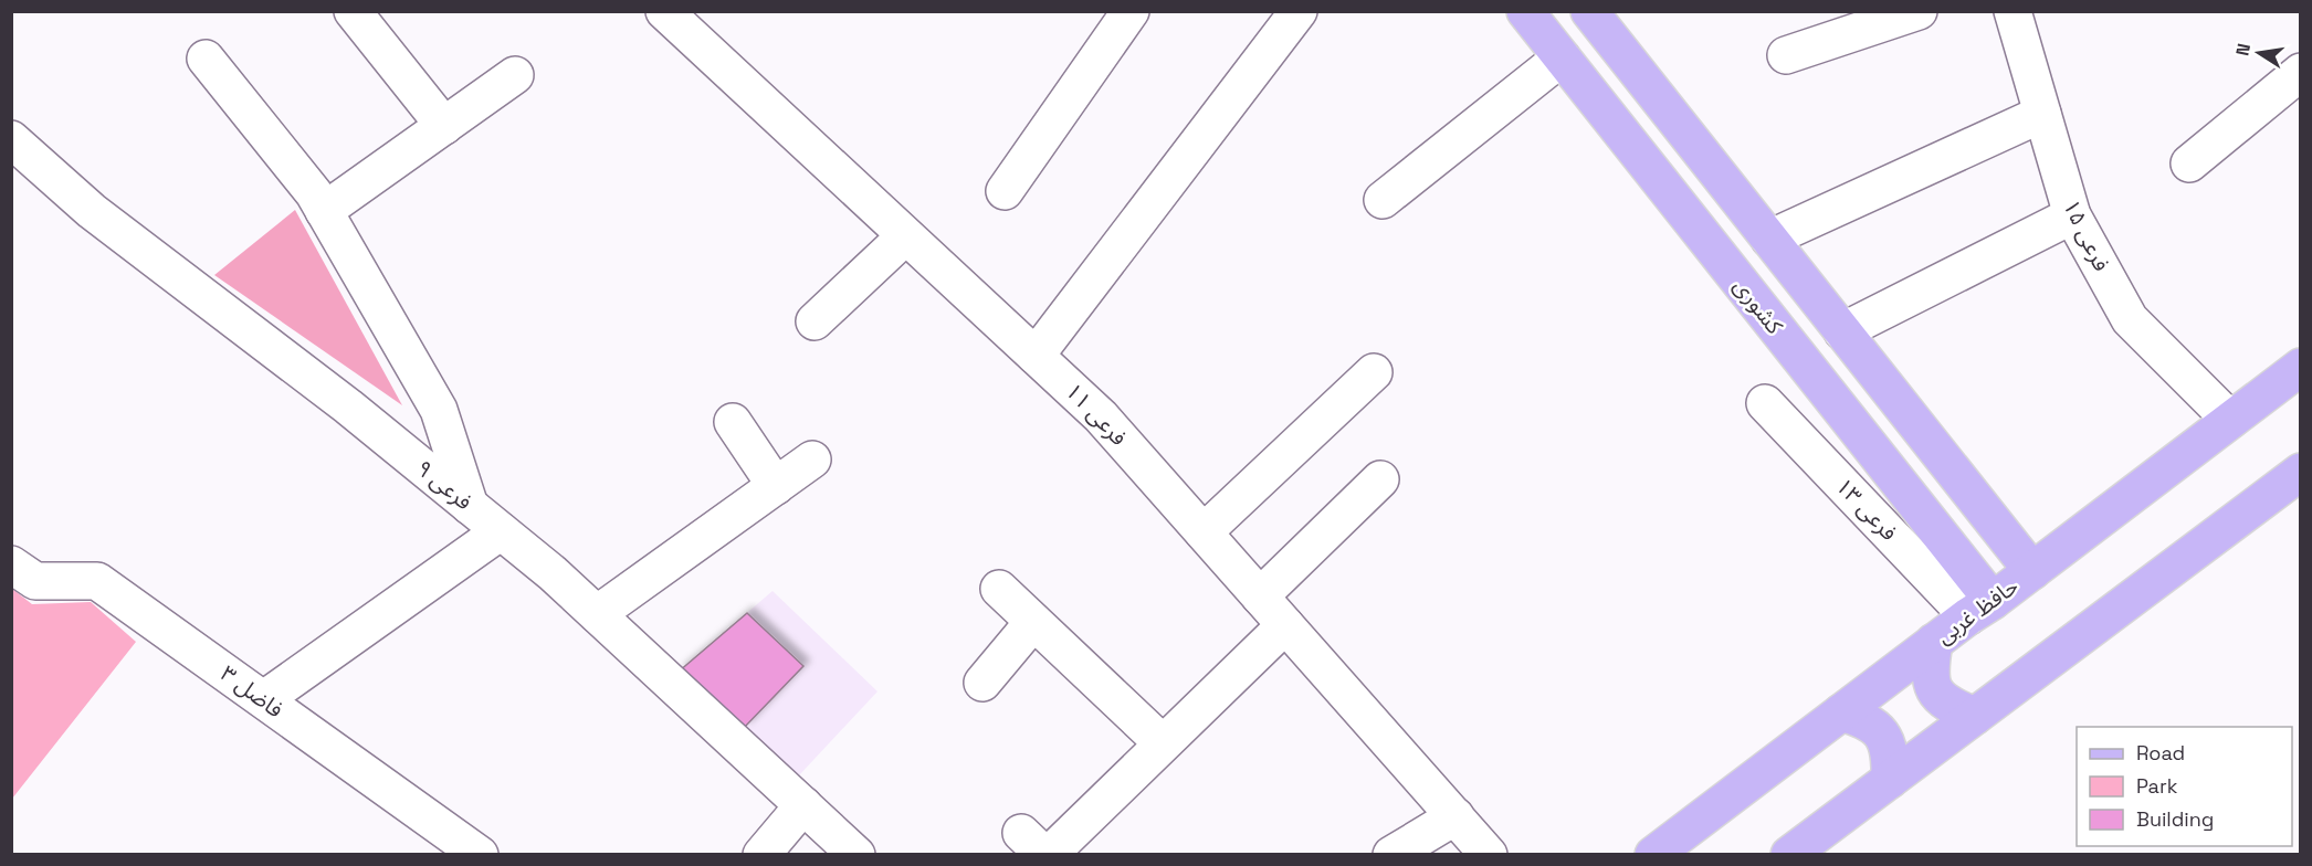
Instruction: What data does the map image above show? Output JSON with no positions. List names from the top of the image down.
{
  "streets": {
    "main road": ["کشوری", "حافظ غربی"],
    "street": [
      "فرعی ۱۵",
      "فرعی ۱۱",
      "فرعی ۹",
      "فرعی ۱۳",
      "فاضل ۳"
    ]
  },
  "crossings": [
    ["فرعی ۱۵", "حافظ غربی"],
    ["کشوری", "فرعی ۱۳"],
    ["کشوری", "حافظ غربی"],
    ["فرعی ۱۳", "حافظ غربی"]
  ],
  "legend": ["Road", "Park", "Building"],
  "north": "left"
}
